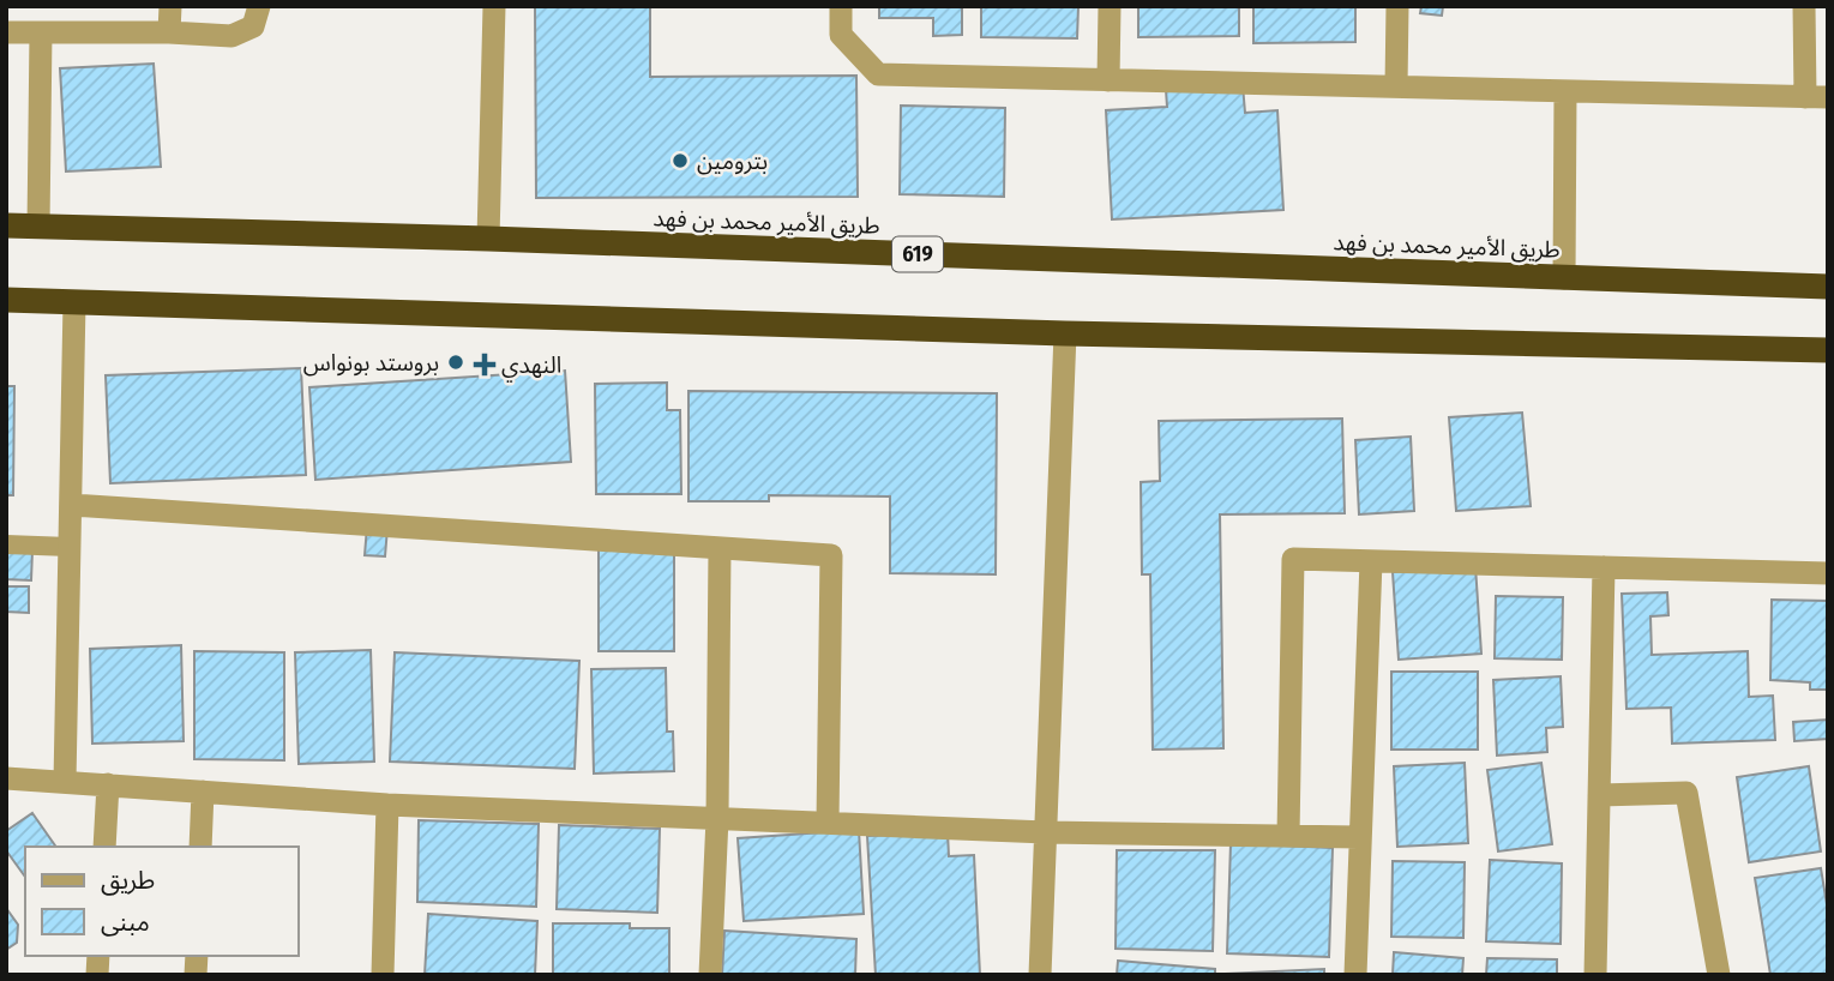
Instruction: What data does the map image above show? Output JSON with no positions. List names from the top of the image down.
{
  "streets": {
    "highway": ["طريق الأمير محمد بن فهد", "619"]
  },
  "places": {
    "other": ["بترومين", "بروستد بونواس"],
    "health": ["النهدي"]
  },
  "legend": ["طريق", "مبنى"]
}
